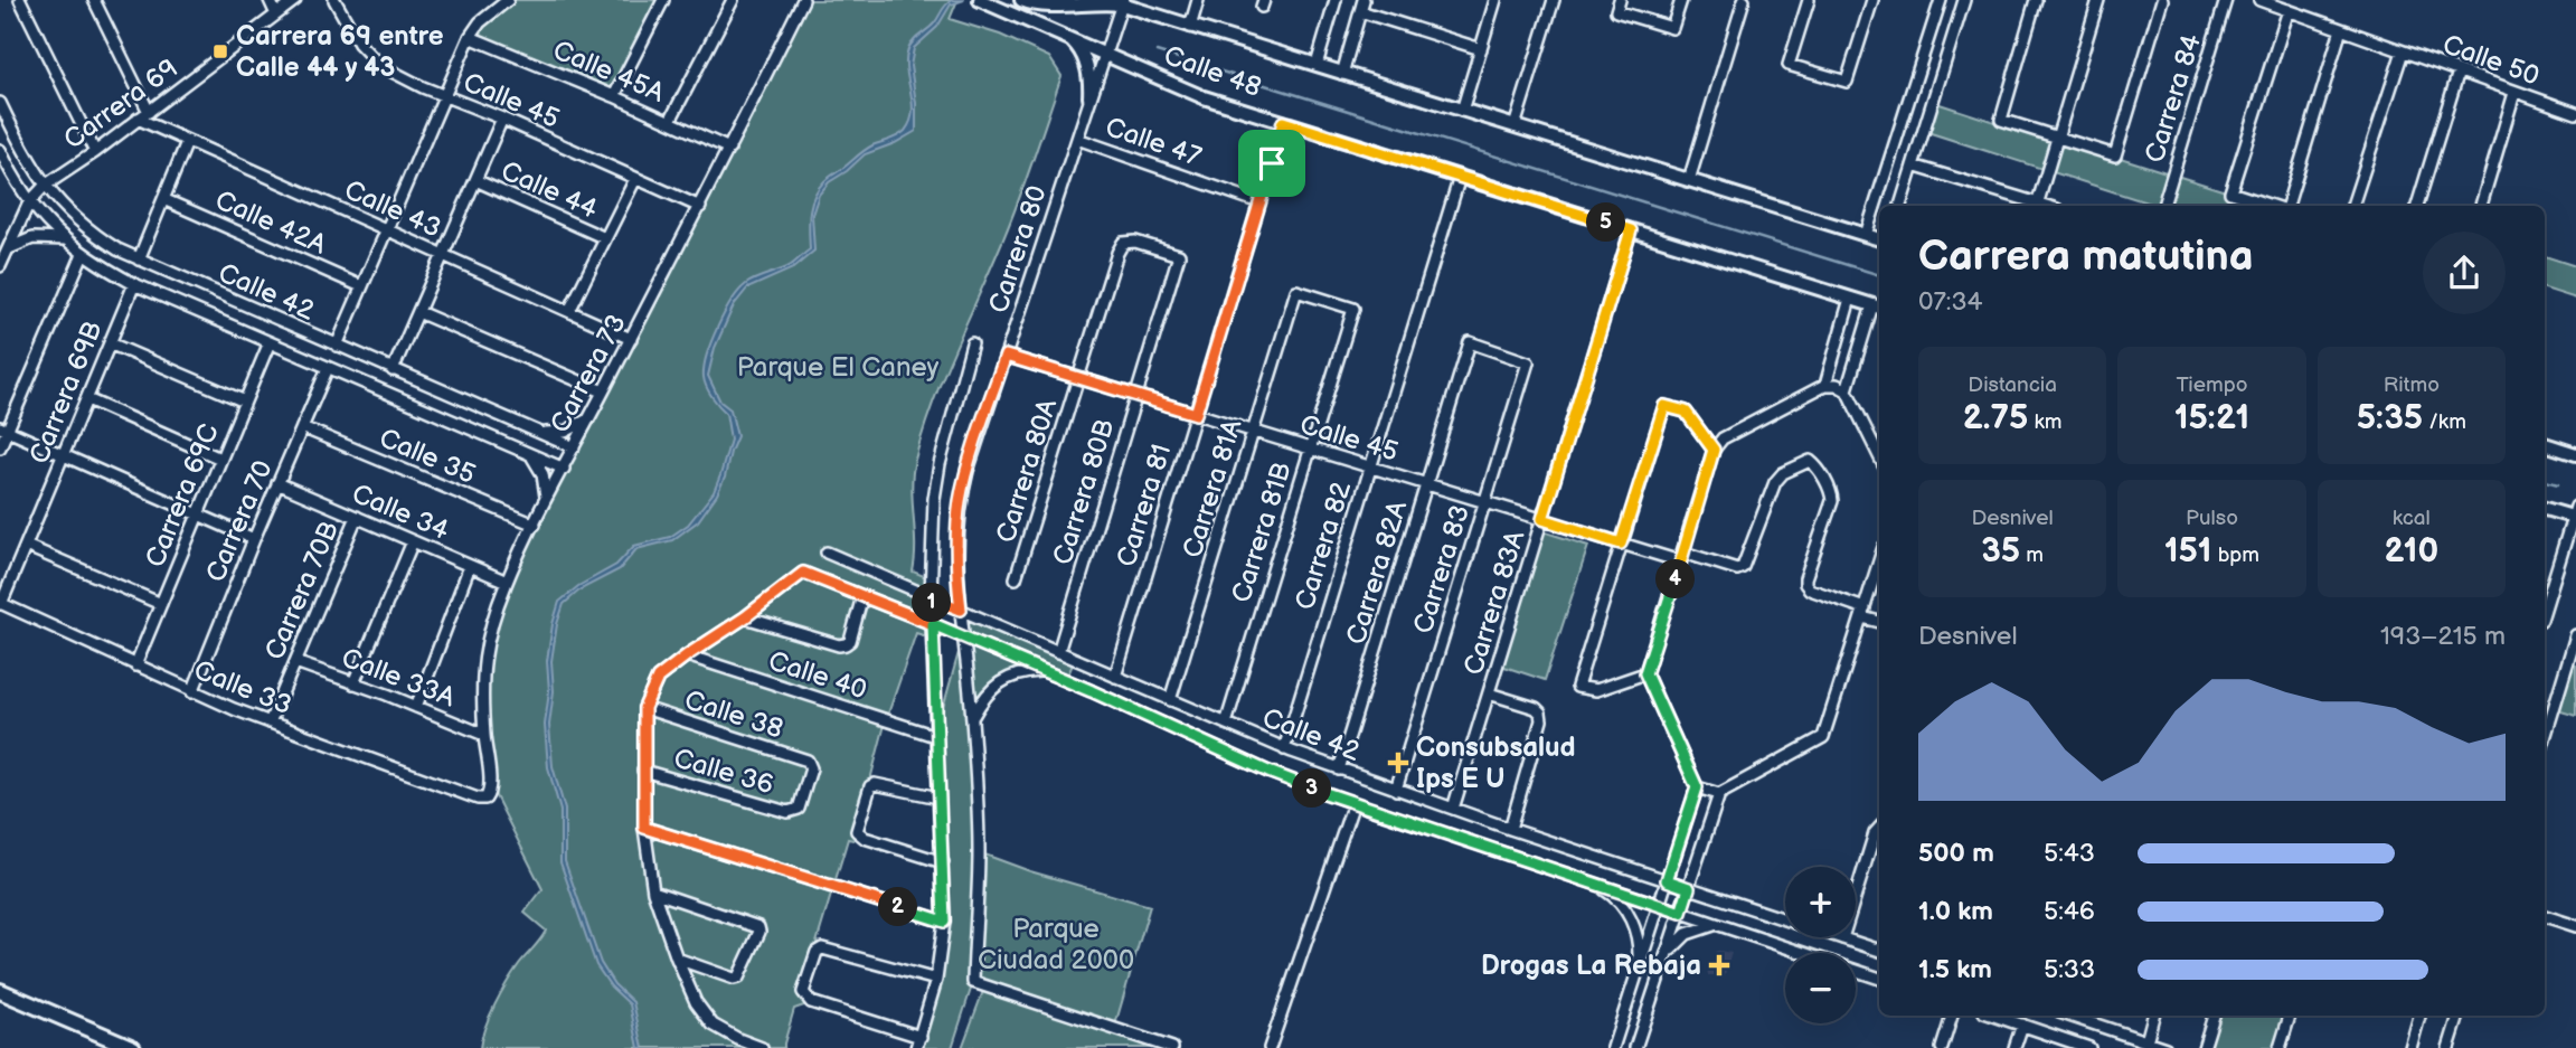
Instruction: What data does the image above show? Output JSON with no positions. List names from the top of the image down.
{
  "streets": {
    "main road": ["Calle 48"],
    "street": [
      "Calle 50",
      "Calle 45A",
      "Carrera 84",
      "Calle 45",
      "Carrera 69",
      "Calle 47",
      "Calle 44",
      "Calle 43",
      "Calle 42A",
      "Carrera 80",
      "Calle 42",
      "Carrera 73",
      "Carrera 69B",
      "Calle 35",
      "Carrera 80A",
      "Carrera 81A",
      "Carrera 80B",
      "Carrera 69C",
      "Carrera 81",
      "Calle 34",
      "Carrera 70",
      "Carrera 81B",
      "Carrera 82",
      "Carrera 83",
      "Carrera 82A",
      "Carrera 70B",
      "Carrera 83A",
      "Calle 40",
      "Calle 33A",
      "Calle 33",
      "Calle 38",
      "Calle 36"
    ]
  },
  "crossings": [
    ["Calle 45A", "Carrera 73"],
    ["Calle 48", "Carrera 80"],
    ["Calle 48", "Carrera 81"],
    ["Calle 48", "Carrera 82"],
    ["Calle 48", "Carrera 83A"],
    ["Calle 45", "Carrera 80"],
    ["Calle 45", "Carrera 73"],
    ["Calle 45", "Carrera 80A"],
    ["Calle 45", "Carrera 81A"],
    ["Calle 45", "Carrera 80B"],
    ["Calle 45", "Carrera 81"],
    ["Calle 45", "Carrera 81B"],
    ["Calle 45", "Carrera 82"],
    ["Calle 45", "Carrera 83"],
    ["Calle 45", "Carrera 82A"],
    ["Calle 45", "Carrera 83A"],
    ["Carrera 69", "Calle 43"],
    ["Carrera 69", "Calle 42"],
    ["Calle 47", "Carrera 80"],
    ["Calle 47", "Carrera 81"],
    ["Calle 43", "Carrera 73"],
    ["Carrera 80", "Calle 42"],
    ["Carrera 80", "Calle 40"],
    ["Calle 42", "Carrera 73"],
    ["Calle 42", "Carrera 69B"],
    ["Calle 42", "Carrera 81A"],
    ["Calle 42", "Carrera 80B"],
    ["Calle 42", "Carrera 69C"],
    ["Calle 42", "Carrera 81"],
    ["Calle 42", "Carrera 70"],
    ["Calle 42", "Carrera 81B"],
    ["Calle 42", "Carrera 82"],
    ["Calle 42", "Carrera 83"],
    ["Calle 42", "Carrera 82A"],
    ["Calle 42", "Carrera 83A"],
    ["Carrera 73", "Calle 35"],
    ["Carrera 73", "Calle 34"],
    ["Carrera 73", "Calle 33A"],
    ["Carrera 73", "Calle 33"],
    ["Carrera 69B", "Calle 33"],
    ["Calle 35", "Carrera 70"],
    ["Carrera 80A", "Carrera 80B"],
    ["Carrera 81A", "Carrera 81B"],
    ["Carrera 69C", "Calle 33"],
    ["Calle 34", "Carrera 70"],
    ["Calle 34", "Carrera 70B"],
    ["Carrera 70", "Calle 33"],
    ["Carrera 83", "Carrera 82A"],
    ["Carrera 70B", "Calle 33A"],
    ["Carrera 70B", "Calle 33"],
    ["Calle 38", "Calle 36"]
  ],
  "parks": ["Parque El Caney", "Parque Ciudad 2000"],
  "places": {
    "transit": ["Carrera 69 entre Calle 44 y 43"],
    "health": ["Consubsalud Ips E U", "Drogas La Rebaja"]
  },
  "page": {
    "pins": [
      "5",
      "4",
      "1",
      "3",
      "2"
    ],
    "heading": ["Carrera matutina", "07:34"],
    "stats": [
      ["Distancia", "2.75 km"],
      ["Tiempo", "15:21"],
      ["Ritmo", "5:35 /km"],
      ["Desnivel", "35 m"],
      ["Pulso", "151 bpm"],
      ["kcal", "210"]
    ],
    "chart": ["Desnivel", "193–215 m"],
    "list": [
      {
        "name": "500 m",
        "note": "5:43"
      },
      {
        "name": "1.0 km",
        "note": "5:46"
      },
      {
        "name": "1.5 km",
        "note": "5:33"
      }
    ],
    "map_buttons": ["+", "−"]
  }
}
